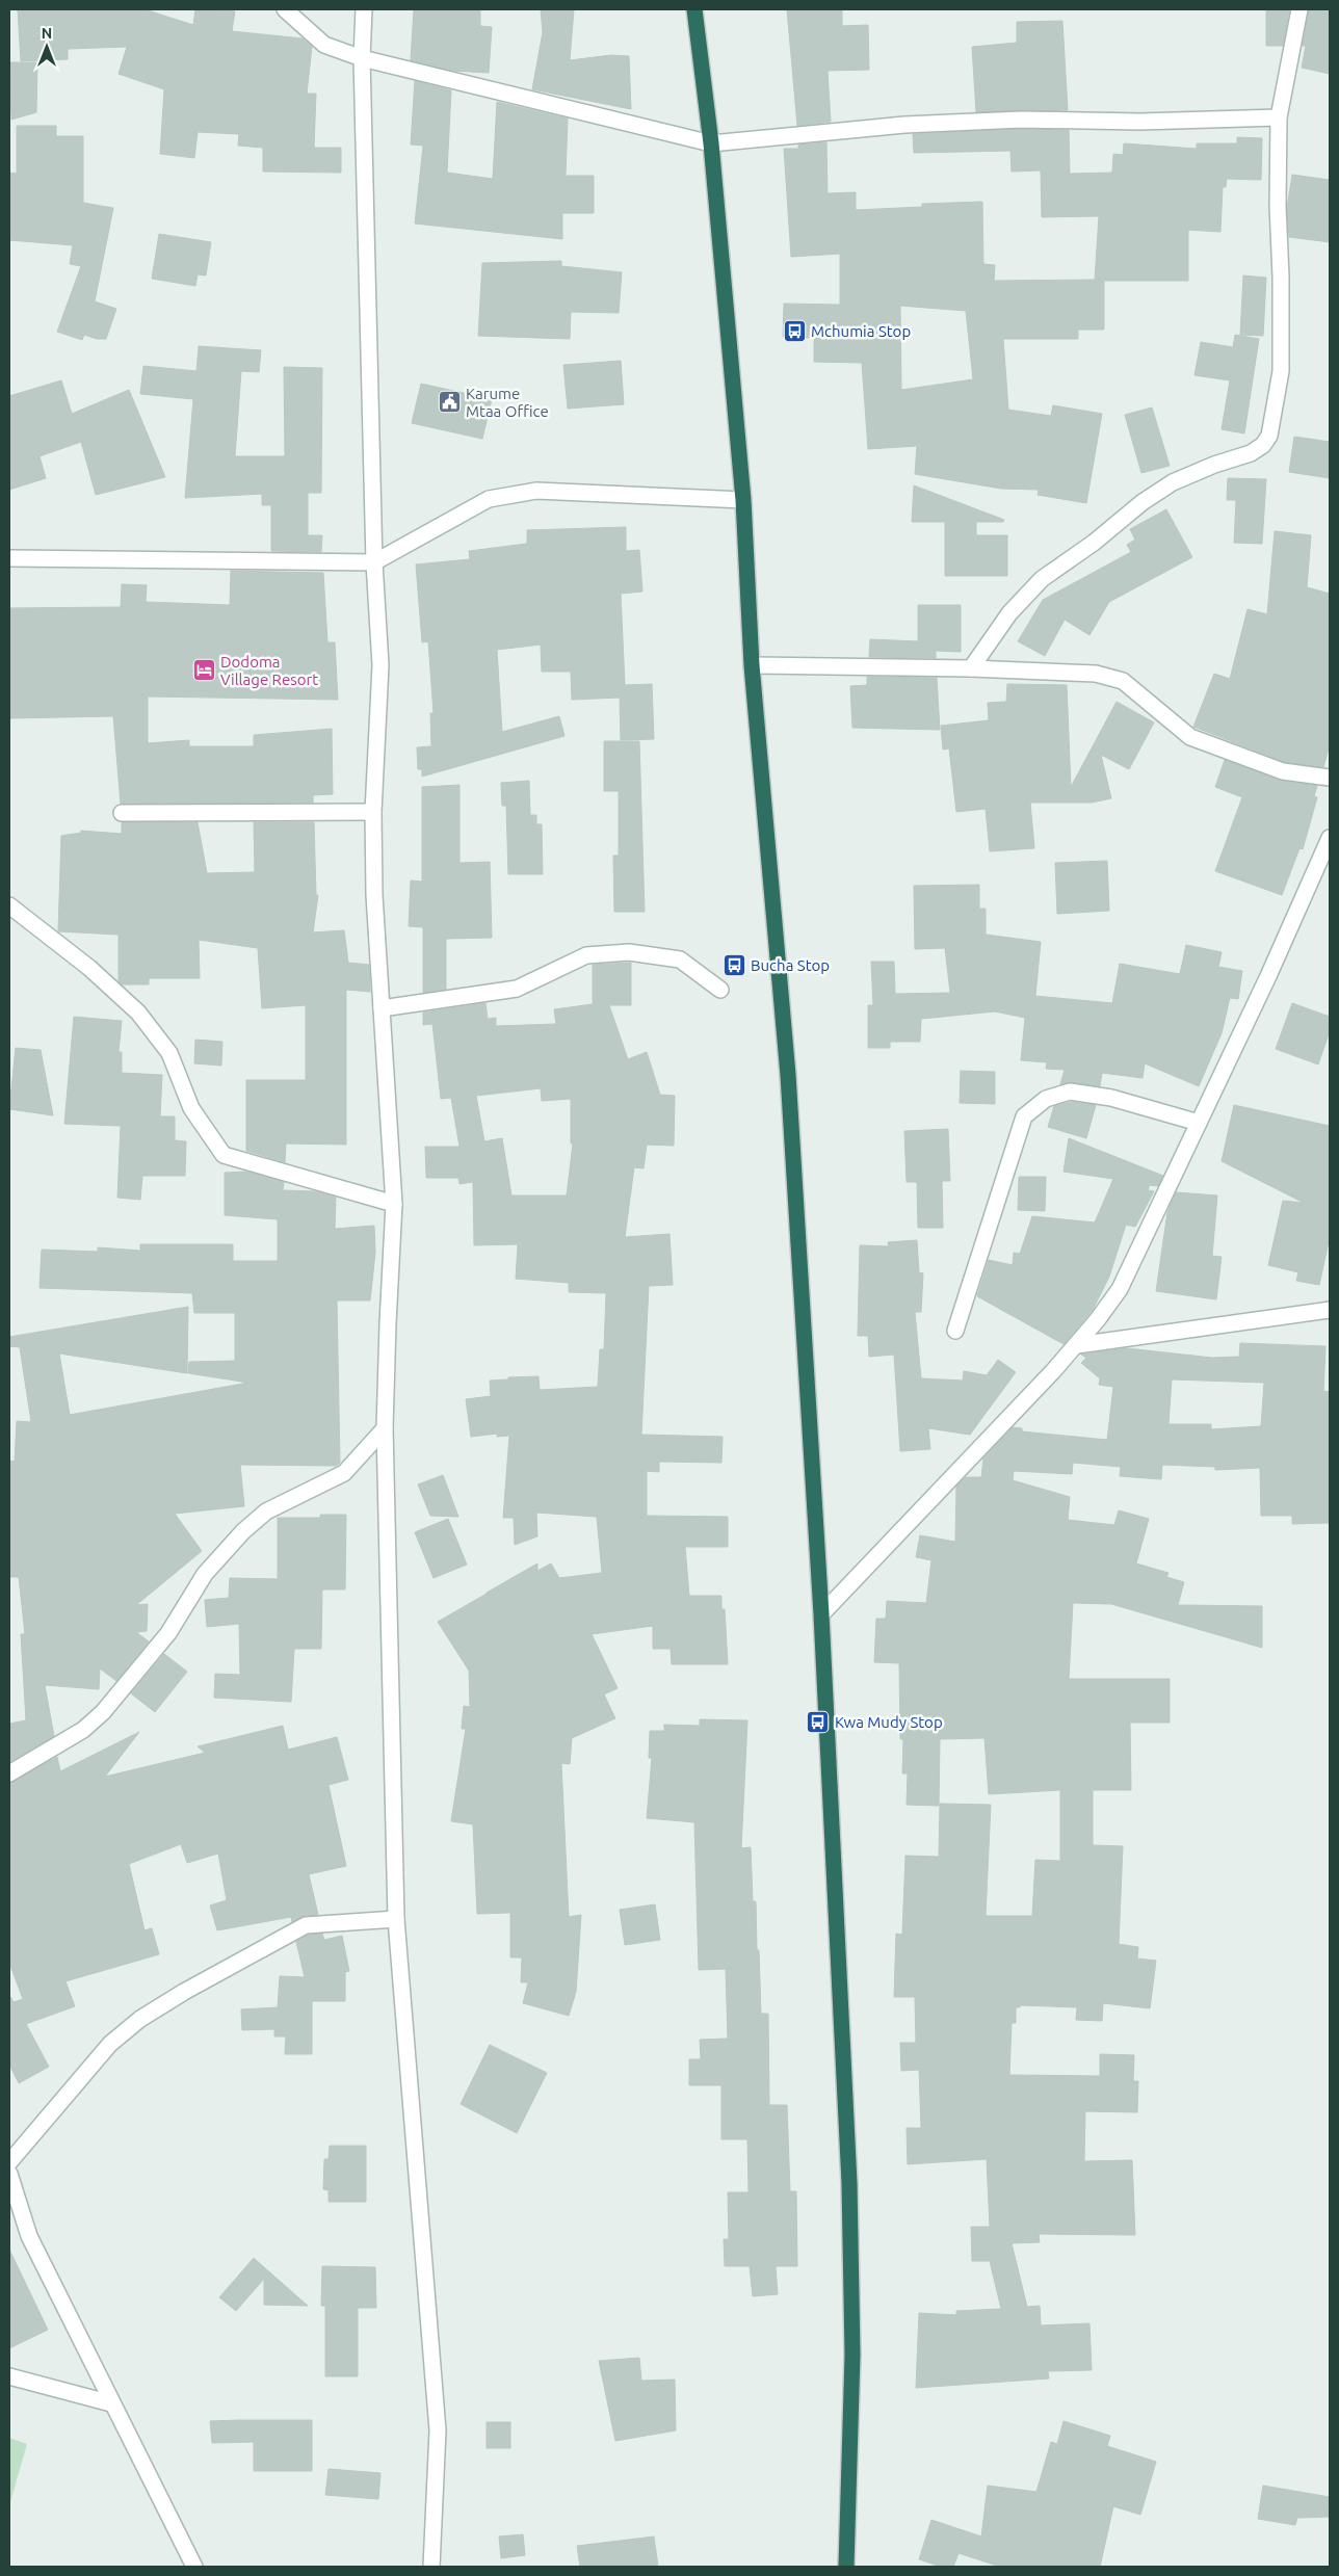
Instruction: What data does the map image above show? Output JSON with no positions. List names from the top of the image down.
{
  "places": {
    "bus stop": ["Mchumia Stop", "Bucha Stop", "Kwa Mudy Stop"],
    "public building": ["Karume Mtaa Office"],
    "hotel": ["Dodoma Village Resort"]
  },
  "north": "top"
}
